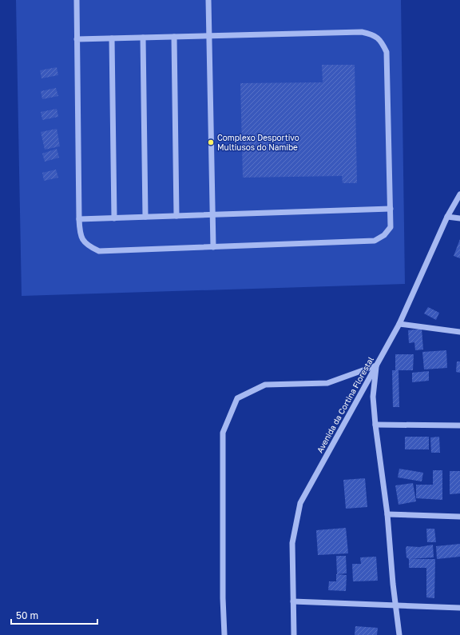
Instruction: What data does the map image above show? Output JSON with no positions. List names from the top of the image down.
{
  "streets": {
    "street": ["Avenida da Cortina Florestal"]
  },
  "places": ["Complexo Desportivo Multiusos do Namibe"],
  "scale_bar": "50 m"
}
